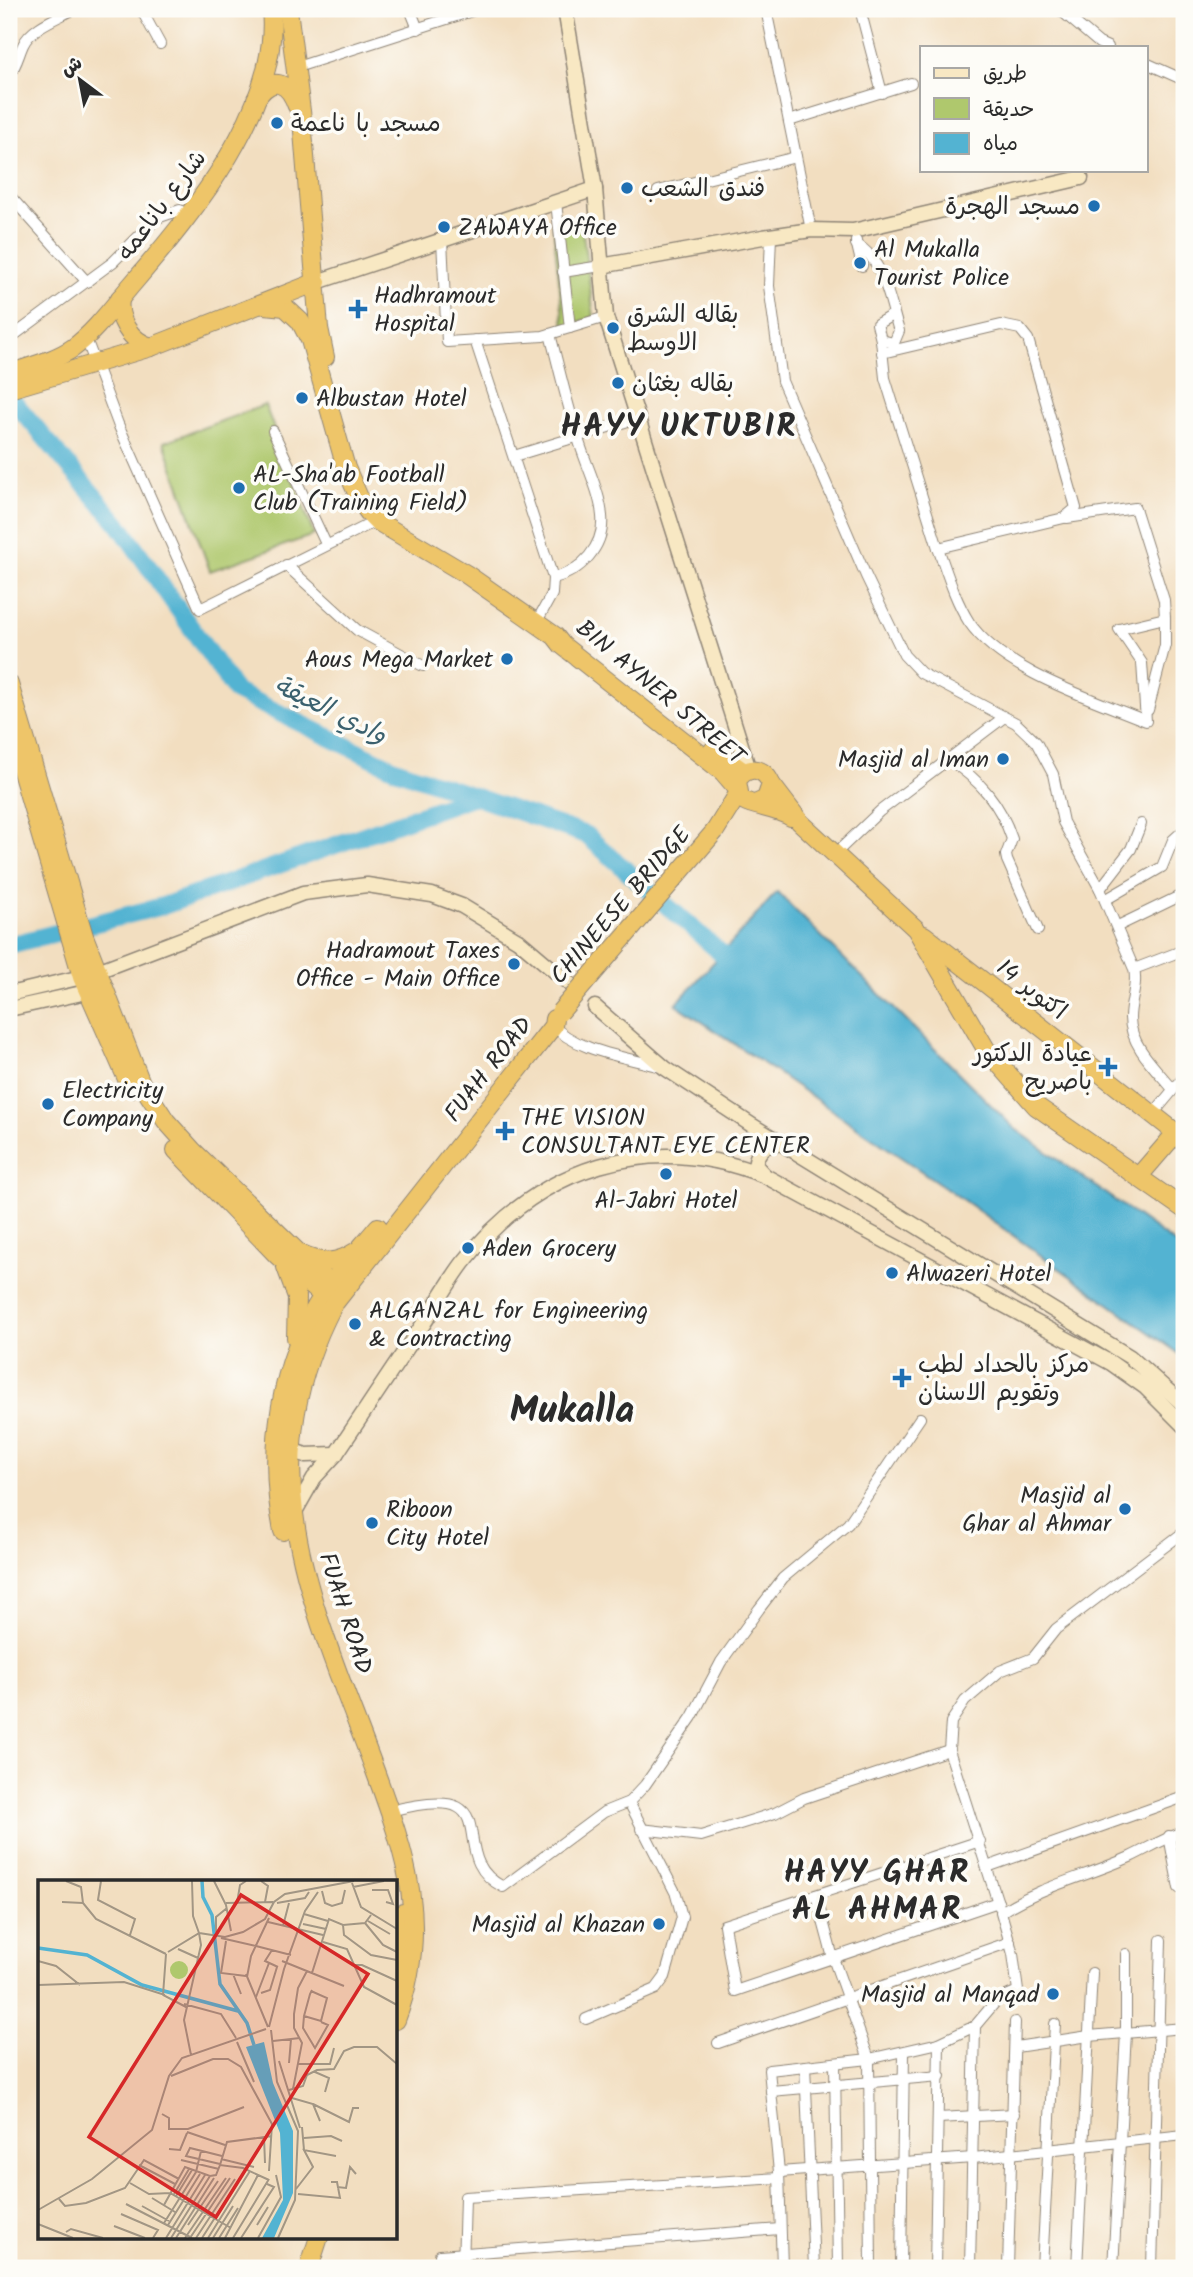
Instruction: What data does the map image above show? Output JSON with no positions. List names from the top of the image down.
{
  "streets": {
    "highway": [
      "شارع باناعمه",
      "BIN AYNER STREET",
      "CHINEESE BRIDGE",
      "14 اكتوبر",
      "FUAH ROAD"
    ]
  },
  "crossings": [
    ["شارع باناعمه", "BIN AYNER STREET"],
    ["BIN AYNER STREET", "CHINEESE BRIDGE"],
    ["CHINEESE BRIDGE", "FUAH ROAD"]
  ],
  "districts": ["HAYY UKTUBIR", "Mukalla", "HAYY GHAR AL AHMAR"],
  "water": ["وادي العيقة"],
  "places": {
    "other": [
      "مسجد با ناعمة",
      "فندق الشعب",
      "مسجد الهجرة",
      "ZAWAYA Office",
      "Al Mukalla Tourist Police",
      "بقاله الشرق الاوسط",
      "بقاله بغثان",
      "Albustan Hotel",
      "AL-Sha'ab Football Club (Training Field)",
      "Aous Mega Market",
      "Masjid al Iman",
      "Hadramout Taxes Office - Main Office",
      "Electricity Company",
      "Al-Jabri Hotel",
      "Aden Grocery",
      "Alwazeri Hotel",
      "ALGANZAL for Engineering & Contracting",
      "Masjid al Ghar al Ahmar",
      "Riboon City Hotel",
      "Masjid al Khazan",
      "Masjid al Manqad"
    ],
    "health": [
      "Hadhramout Hospital",
      "عيادة الدكتور باصريح",
      "THE VISION CONSULTANT EYE CENTER",
      "مركز بالحداد لطب وتقويم الاسنان"
    ]
  },
  "legend": ["طريق", "حديقة", "مياه"],
  "north": "top left"
}
